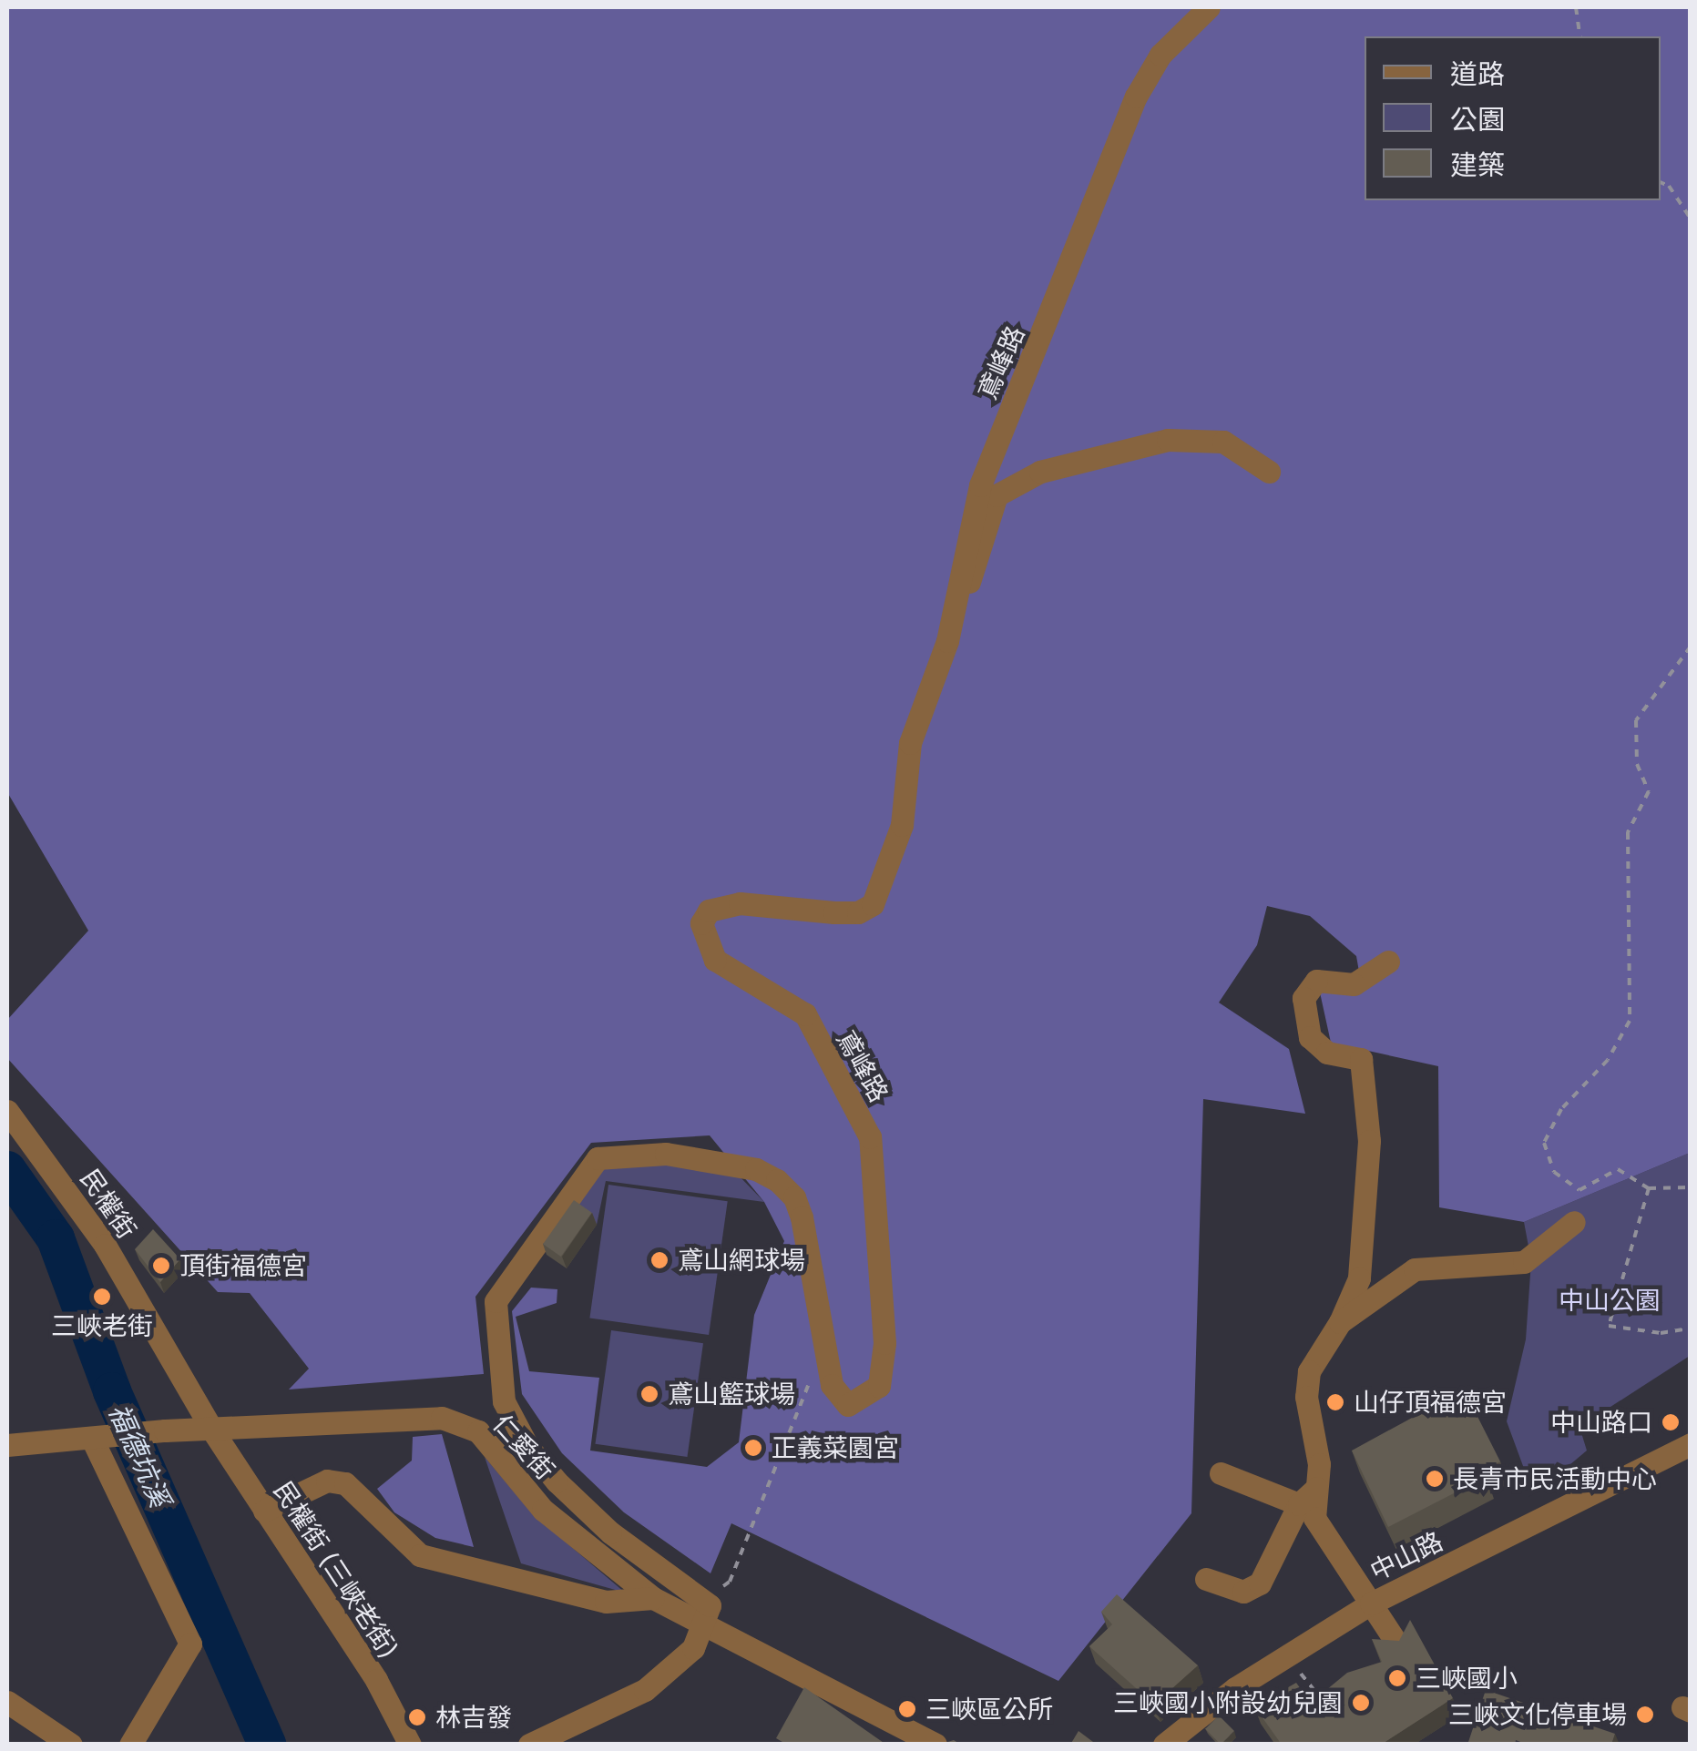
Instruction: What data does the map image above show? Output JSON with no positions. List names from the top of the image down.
{
  "streets": {
    "street": [
      "鳶峰路",
      "民權街",
      "仁愛街",
      "中山路",
      "民權街 (三峽老街)"
    ]
  },
  "crossings": [
    ["鳶峰路", "仁愛街"],
    ["民權街", "仁愛街"],
    ["民權街", "民權街 (三峽老街)"],
    ["仁愛街", "民權街 (三峽老街)"]
  ],
  "water": ["福德坑溪"],
  "parks": ["中山公園"],
  "places": [
    "鳶山網球場",
    "頂街福德宮",
    "三峽老街",
    "鳶山籃球場",
    "山仔頂福德宮",
    "中山路口",
    "正義菜園宮",
    "長青市民活動中心",
    "三峽國小",
    "三峽國小附設幼兒園",
    "三峽區公所",
    "三峽文化停車場",
    "林吉發"
  ],
  "legend": ["道路", "公園", "建築"]
}
